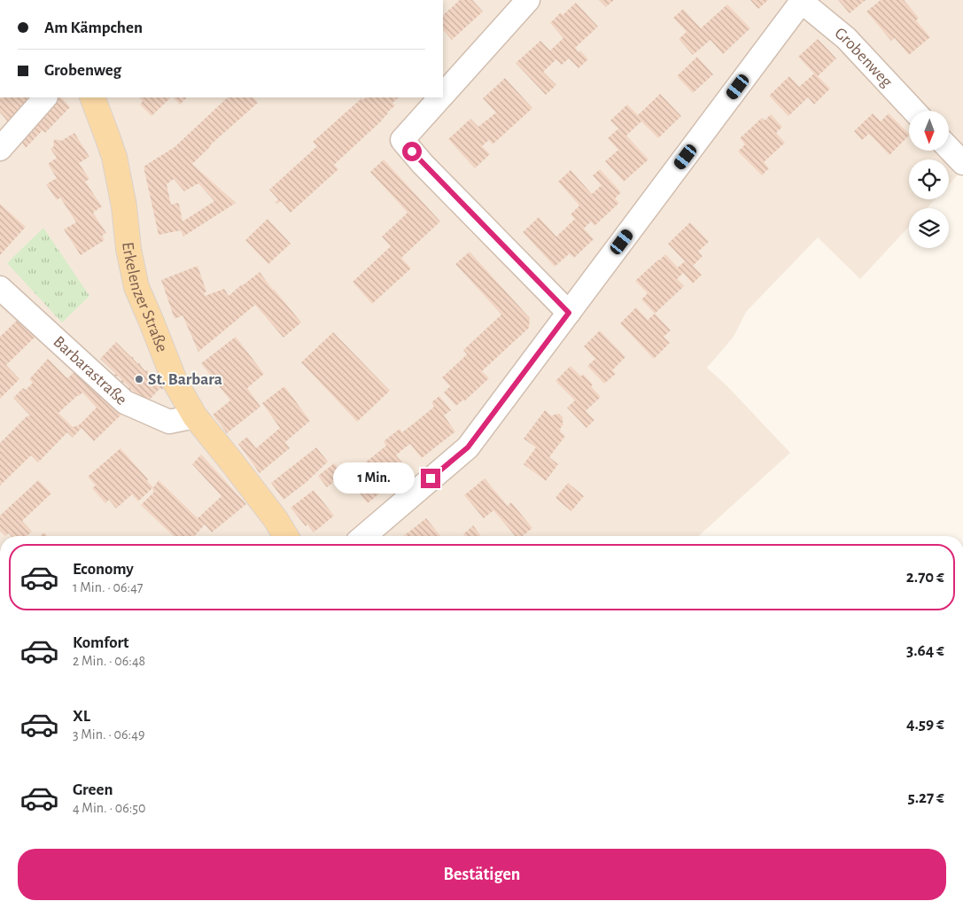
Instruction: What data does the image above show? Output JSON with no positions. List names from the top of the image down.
{
  "streets": {
    "main road": ["Erkelenzer Straße"],
    "street": ["Grobenweg", "Barbarastraße"]
  },
  "crossings": [
    ["Erkelenzer Straße", "Barbarastraße"]
  ],
  "places": ["St. Barbara"],
  "north": "bottom",
  "page": {
    "banner": ["Am Kämpchen", "Grobenweg"],
    "bubble": "1 Min.",
    "list": [
      {
        "name": "Economy",
        "note": "1 Min. · 06:47",
        "value": "2.70 €"
      },
      {
        "name": "Komfort",
        "note": "2 Min. · 06:48",
        "value": "3.64 €"
      },
      {
        "name": "XL",
        "note": "3 Min. · 06:49",
        "value": "4.59 €"
      },
      {
        "name": "Green",
        "note": "4 Min. · 06:50",
        "value": "5.27 €"
      }
    ],
    "buttons": "Bestätigen"
  }
}
